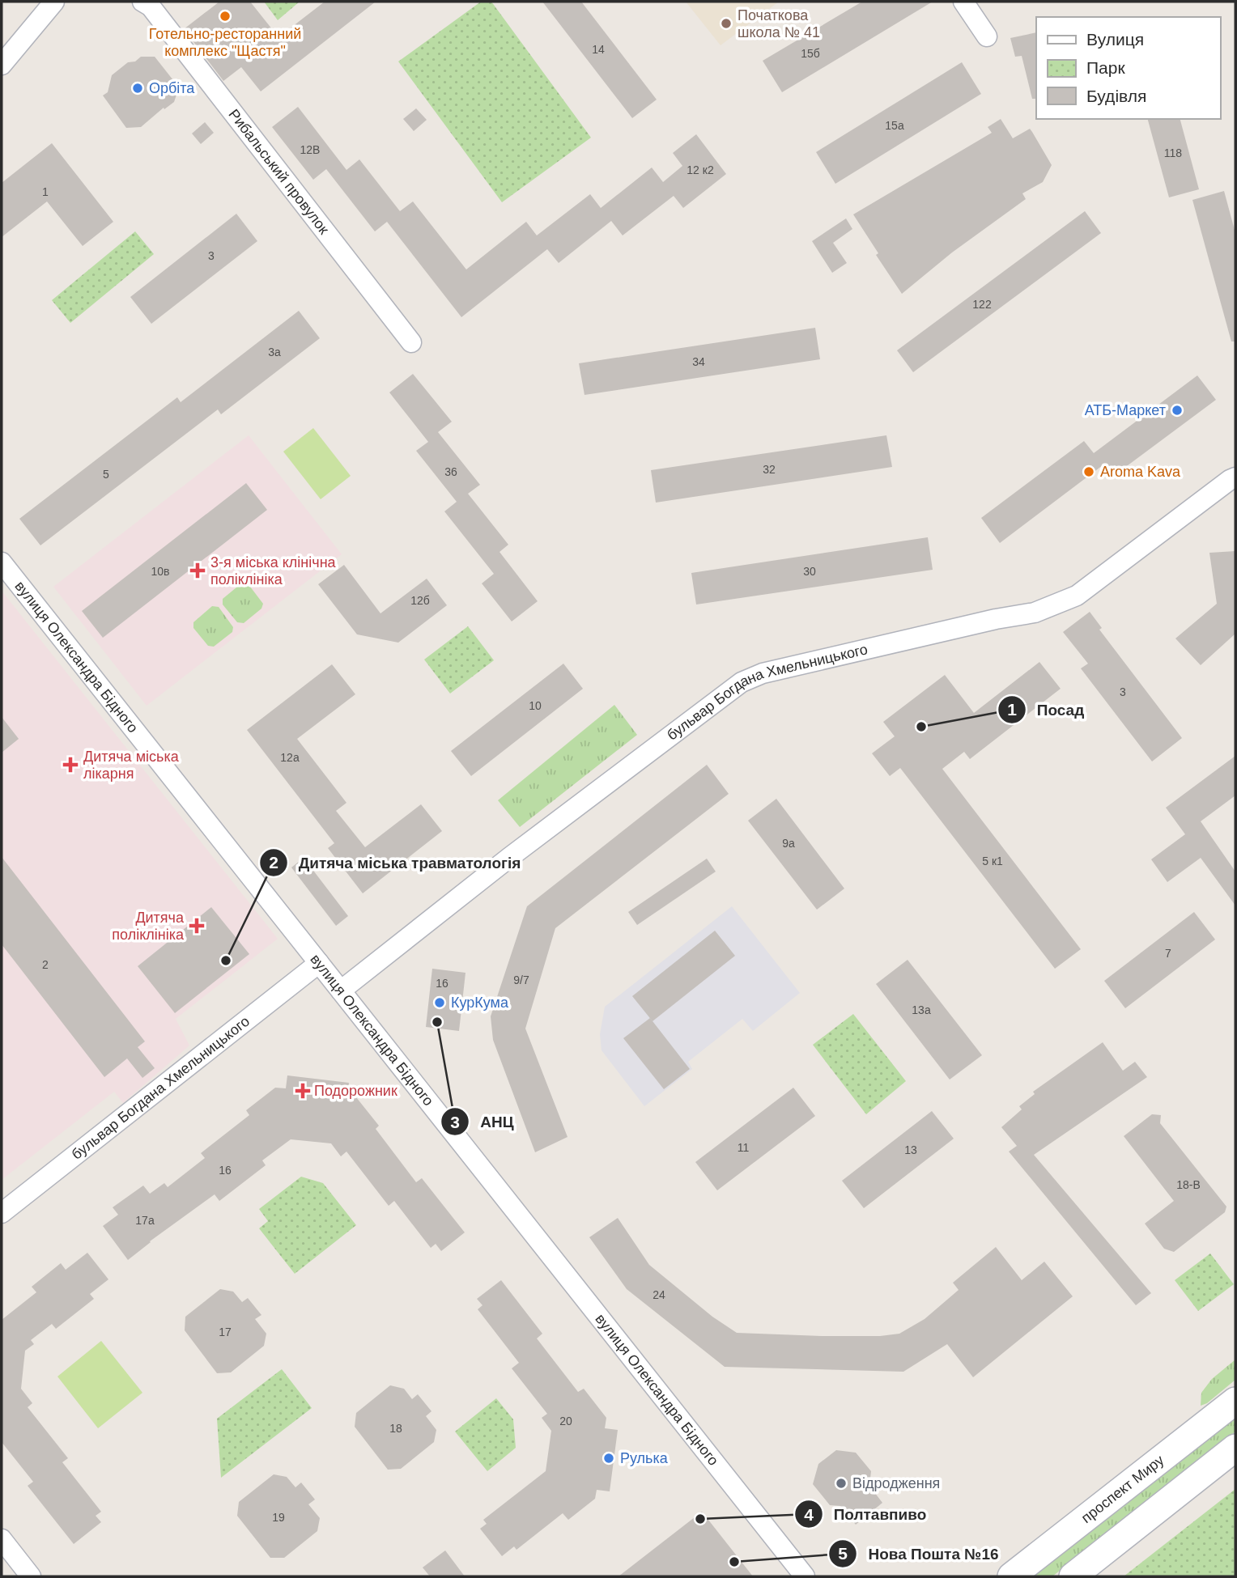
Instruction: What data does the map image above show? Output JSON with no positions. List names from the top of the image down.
{
  "streets": {
    "main road": ["проспект Миру"],
    "street": ["Рибальський провулок", "вулиця Олександра Бідного", "бульвар Богдана Хмельницького"]
  },
  "crossings": [
    ["вулиця Олександра Бідного", "бульвар Богдана Хмельницького"]
  ],
  "places": {
    "other": [
      "Готельно-ресторанний комплекс \"Щастя\"",
      "Початкова школа № 41",
      "Орбіта",
      "АТБ-Маркет",
      "Aroma Kava",
      "Посад",
      "Дитяча міська травматологія",
      "КурКума",
      "АНЦ",
      "Рулька",
      "Відродження",
      "Полтавпиво",
      "Нова Пошта №16"
    ],
    "health": [
      "3-я міська клінічна поліклініка",
      "Дитяча міська лікарня",
      "Дитяча поліклініка",
      "Подорожник"
    ]
  },
  "house_numbers": [
    "14",
    "15б",
    "15а",
    "12В",
    "118",
    "12 к2",
    "1",
    "3",
    "122",
    "3а",
    "34",
    "32",
    "36",
    "5",
    "10в",
    "30",
    "12б",
    "3",
    "10",
    "12а",
    "9а",
    "5 к1",
    "7",
    "2",
    "9/7",
    "16",
    "13а",
    "11",
    "13",
    "16",
    "18-В",
    "17а",
    "24",
    "17",
    "20",
    "18",
    "19"
  ],
  "legend": ["Вулиця", "Парк", "Будівля"]
}
